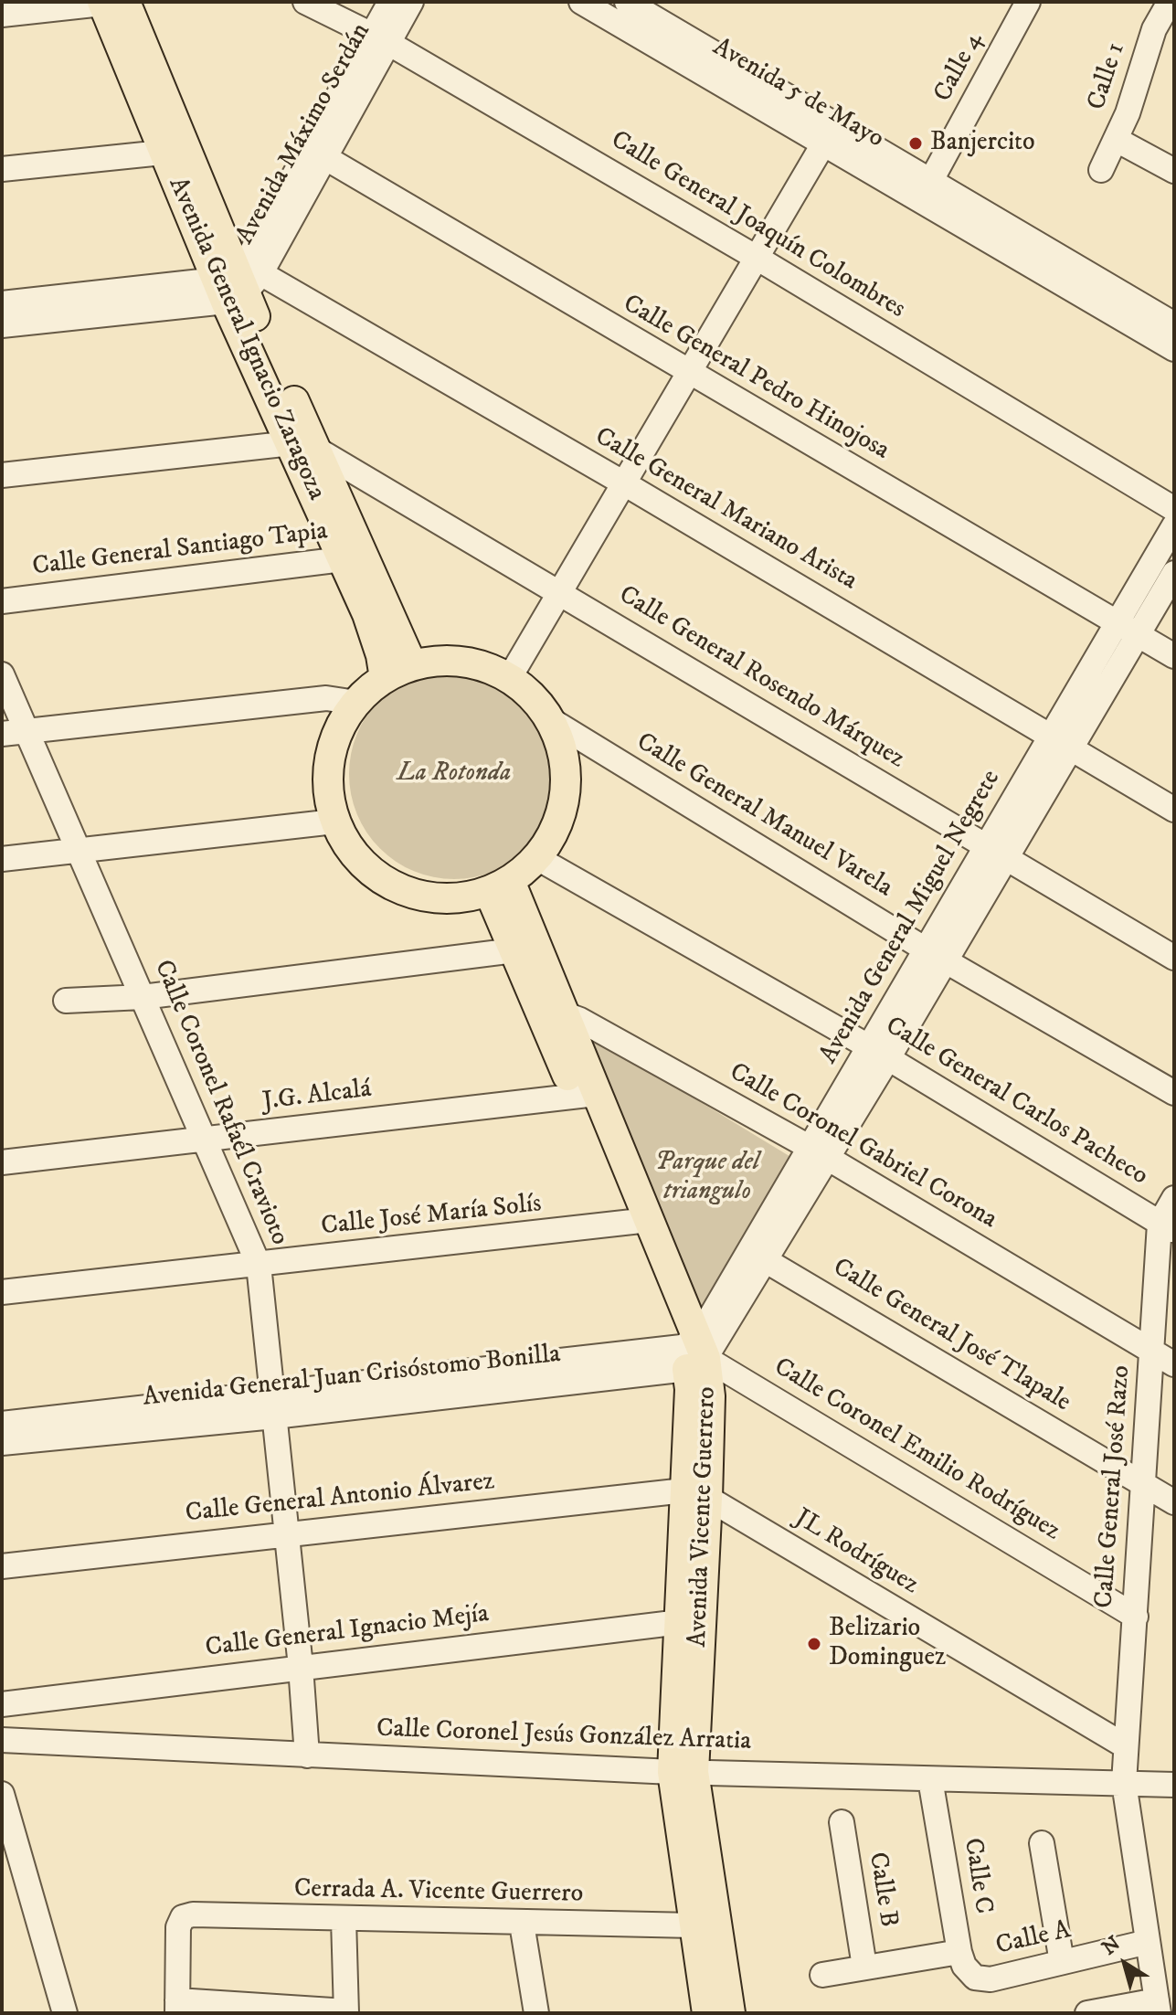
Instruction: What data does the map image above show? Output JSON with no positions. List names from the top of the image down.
{
  "streets": {
    "main road": ["Avenida General Ignacio Zaragoza", "Avenida Vicente Guerrero"],
    "street": [
      "Calle 4",
      "Calle 1",
      "Avenida 5 de Mayo",
      "Avenida Máximo Serdán",
      "Calle General Joaquín Colombres",
      "Calle General Pedro Hinojosa",
      "Calle General Mariano Arista",
      "Calle General Santiago Tapia",
      "Calle General Rosendo Márquez",
      "Calle General Manuel Varela",
      "Avenida General Miguel Negrete",
      "J.G. Alcalá",
      "Calle General Carlos Pacheco",
      "Calle Coronel Rafaél Cravioto",
      "Calle Coronel Gabriel Corona",
      "Calle José María Solís",
      "Calle General José Tlapale",
      "Avenida General Juan Crisóstomo Bonilla",
      "Calle Coronel Emilio Rodríguez",
      "Calle General José Razo",
      "Calle General Antonio Álvarez",
      "JL Rodríguez",
      "Calle General Ignacio Mejía",
      "Calle Coronel Jesús González Arratia",
      "Calle C",
      "Calle B",
      "Cerrada A. Vicente Guerrero",
      "Calle A"
    ]
  },
  "crossings": [
    ["Calle 4", "Avenida 5 de Mayo"],
    ["Avenida Máximo Serdán", "Calle General Joaquín Colombres"],
    ["Avenida Máximo Serdán", "Avenida General Ignacio Zaragoza"],
    ["Avenida Máximo Serdán", "Calle General Pedro Hinojosa"],
    ["Avenida Máximo Serdán", "Calle General Mariano Arista"],
    ["Avenida General Ignacio Zaragoza", "Calle General Mariano Arista"],
    ["Avenida General Ignacio Zaragoza", "Calle General Santiago Tapia"],
    ["Avenida General Ignacio Zaragoza", "Calle General Rosendo Márquez"],
    ["Avenida General Ignacio Zaragoza", "Calle General Manuel Varela"],
    ["Avenida General Ignacio Zaragoza", "Calle General Carlos Pacheco"],
    ["Avenida General Ignacio Zaragoza", "Avenida Vicente Guerrero"],
    ["Calle General Pedro Hinojosa", "Avenida General Miguel Negrete"],
    ["Calle General Mariano Arista", "Avenida General Miguel Negrete"],
    ["Calle General Rosendo Márquez", "Avenida General Miguel Negrete"],
    ["Calle General Manuel Varela", "Avenida General Miguel Negrete"],
    ["Calle General Manuel Varela", "Calle General Carlos Pacheco"],
    ["Calle General Manuel Varela", "Avenida Vicente Guerrero"],
    ["Avenida General Miguel Negrete", "Calle General Carlos Pacheco"],
    ["Avenida General Miguel Negrete", "Calle Coronel Gabriel Corona"],
    ["Avenida General Miguel Negrete", "Calle General José Tlapale"],
    ["Avenida General Miguel Negrete", "Avenida General Juan Crisóstomo Bonilla"],
    ["Avenida General Miguel Negrete", "Calle Coronel Emilio Rodríguez"],
    ["Avenida General Miguel Negrete", "Avenida Vicente Guerrero"],
    ["J.G. Alcalá", "Calle Coronel Rafaél Cravioto"],
    ["J.G. Alcalá", "Avenida Vicente Guerrero"],
    ["Calle General Carlos Pacheco", "Calle General José Razo"],
    ["Calle General Carlos Pacheco", "Avenida Vicente Guerrero"],
    ["Calle Coronel Rafaél Cravioto", "Calle José María Solís"],
    ["Calle Coronel Rafaél Cravioto", "Avenida General Juan Crisóstomo Bonilla"],
    ["Calle Coronel Rafaél Cravioto", "Calle General Antonio Álvarez"],
    ["Calle Coronel Rafaél Cravioto", "Calle General Ignacio Mejía"],
    ["Calle Coronel Rafaél Cravioto", "Calle Coronel Jesús González Arratia"],
    ["Calle Coronel Gabriel Corona", "Calle General José Razo"],
    ["Calle Coronel Gabriel Corona", "Avenida Vicente Guerrero"],
    ["Calle José María Solís", "Avenida Vicente Guerrero"],
    ["Calle General José Tlapale", "Calle General José Razo"],
    ["Avenida General Juan Crisóstomo Bonilla", "Calle Coronel Emilio Rodríguez"],
    ["Avenida General Juan Crisóstomo Bonilla", "Avenida Vicente Guerrero"],
    ["Calle Coronel Emilio Rodríguez", "Calle General José Razo"],
    ["Calle Coronel Emilio Rodríguez", "Avenida Vicente Guerrero"],
    ["Calle General José Razo", "JL Rodríguez"],
    ["Calle General José Razo", "Calle Coronel Jesús González Arratia"],
    ["Calle General José Razo", "Calle A"],
    ["Calle General Antonio Álvarez", "Avenida Vicente Guerrero"],
    ["Calle General Antonio Álvarez", "JL Rodríguez"],
    ["Avenida Vicente Guerrero", "JL Rodríguez"],
    ["Avenida Vicente Guerrero", "Calle General Ignacio Mejía"],
    ["Avenida Vicente Guerrero", "Calle Coronel Jesús González Arratia"],
    ["Avenida Vicente Guerrero", "Cerrada A. Vicente Guerrero"],
    ["Calle Coronel Jesús González Arratia", "Calle C"],
    ["Calle C", "Calle A"],
    ["Calle B", "Calle A"]
  ],
  "parks": ["La Rotonda", "Parque del triangulo"],
  "places": ["Banjercito", "Belizario Dominguez"],
  "north": "top left"
}
